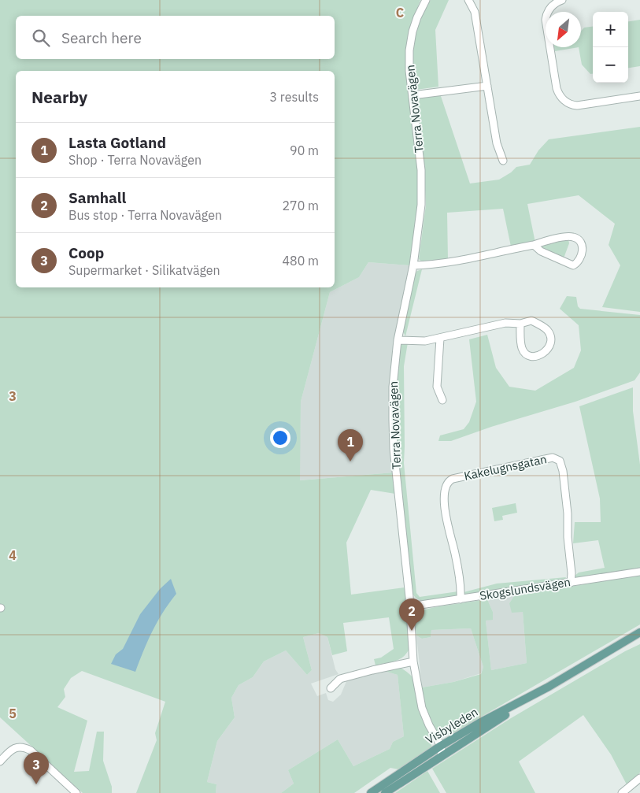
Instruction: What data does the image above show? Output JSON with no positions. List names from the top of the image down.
{
  "streets": {
    "main road": ["Visbyleden"],
    "street": ["Terra Novavägen", "Kakelugnsgatan", "Skogslundsvägen"]
  },
  "crossings": [
    ["Terra Novavägen", "Skogslundsvägen"],
    ["Terra Novavägen", "Visbyleden"],
    ["Kakelugnsgatan", "Skogslundsvägen"]
  ],
  "north": "bottom left",
  "page": {
    "map_buttons": ["+", "−"],
    "search": "Search here",
    "heading": ["Nearby", "3 results"],
    "list": [
      {
        "mark": "1",
        "name": "Lasta Gotland",
        "note": "Shop · Terra Novavägen",
        "value": "90 m"
      },
      {
        "mark": "2",
        "name": "Samhall",
        "note": "Bus stop · Terra Novavägen",
        "value": "270 m"
      },
      {
        "mark": "3",
        "name": "Coop",
        "note": "Supermarket · Silikatvägen",
        "value": "480 m"
      }
    ],
    "pins": ["1", "2", "3"]
  },
  "grid": {
    "columns": ["C"],
    "rows": ["3", "4", "5"]
  }
}
